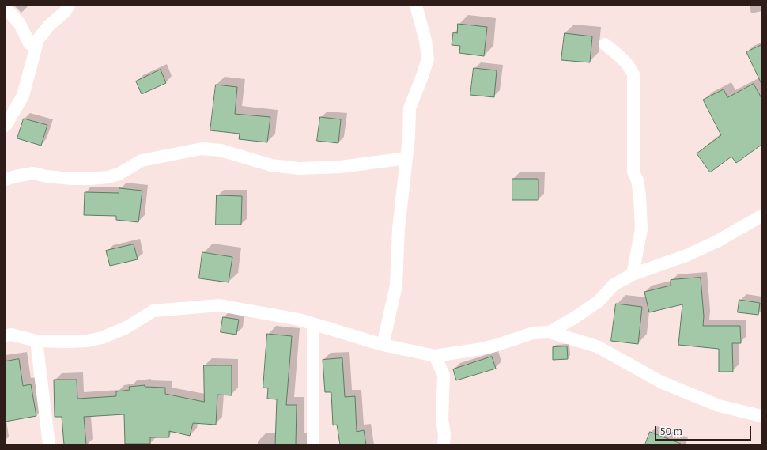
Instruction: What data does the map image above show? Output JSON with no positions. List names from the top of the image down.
{
  "scale_bar": "50 m"
}
